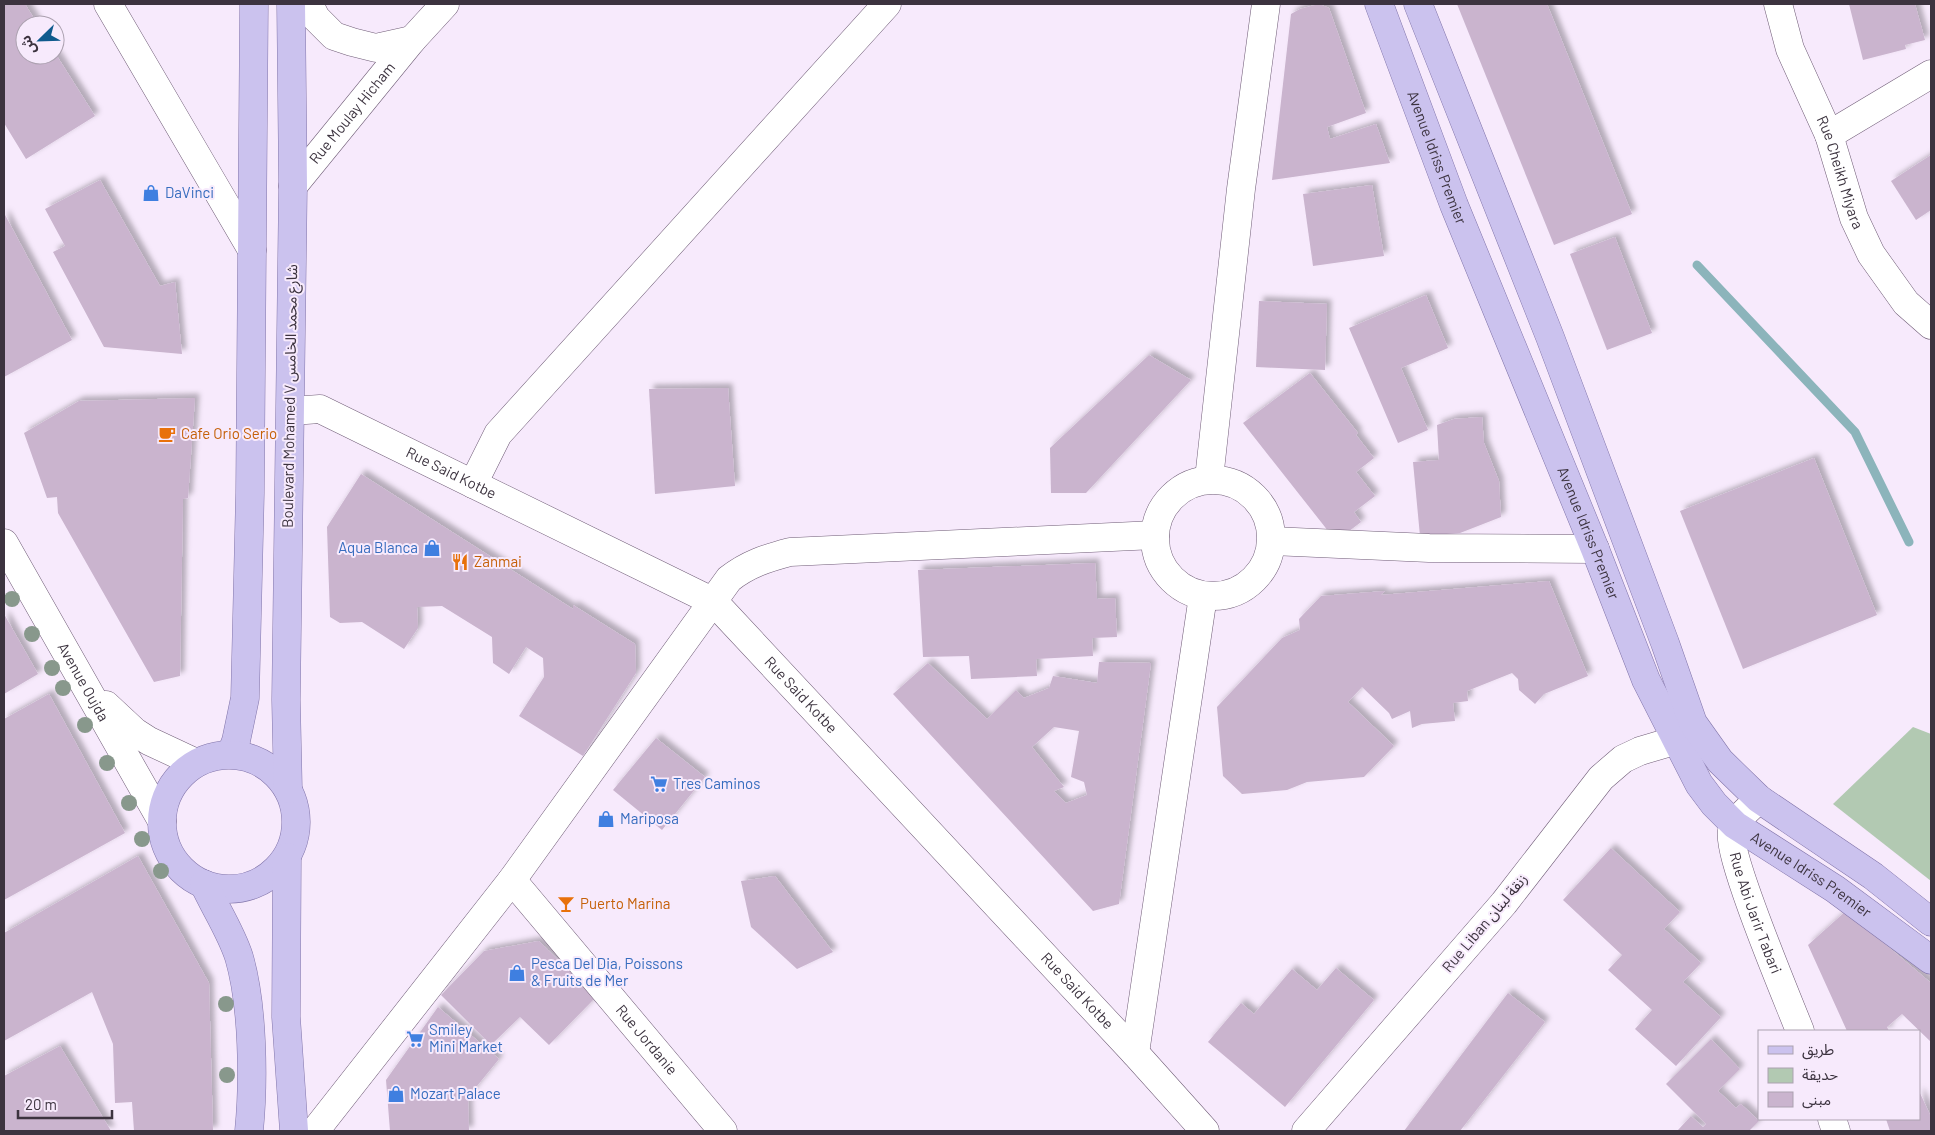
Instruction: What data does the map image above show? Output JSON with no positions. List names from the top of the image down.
{
  "streets": {
    "main road": ["Avenue Idriss Premier", "Boulevard Mohamed V شارع محمد الخامس"],
    "street": [
      "Rue Moulay Hicham",
      "Rue Cheikh Miyara",
      "Rue Said Kotbe",
      "Avenue Oujda",
      "Rue Abi Jarir Tabari",
      "Rue Liban زنقة لبنان",
      "Rue Jordanie"
    ]
  },
  "crossings": [
    ["Rue Moulay Hicham", "Boulevard Mohamed V شارع محمد الخامس"],
    ["Avenue Idriss Premier", "Rue Abi Jarir Tabari"],
    ["Avenue Idriss Premier", "Rue Liban زنقة لبنان"],
    ["Boulevard Mohamed V شارع محمد الخامس", "Rue Said Kotbe"],
    ["Boulevard Mohamed V شارع محمد الخامس", "Avenue Oujda"]
  ],
  "places": {
    "shop": [
      "DaVinci",
      "Aqua Blanca",
      "Mariposa",
      "Pesca Del Dia, Poissons & Fruits de Mer",
      "Mozart Palace"
    ],
    "cafe": ["Cafe Orio Serio"],
    "restaurant": ["Zanmai"],
    "supermarket": ["Tres Caminos", "Smiley Mini Market"],
    "bar": ["Puerto Marina"]
  },
  "legend": ["طريق", "حديقة", "مبنى"],
  "scale_bar": "20 m",
  "north": "bottom left"
}
